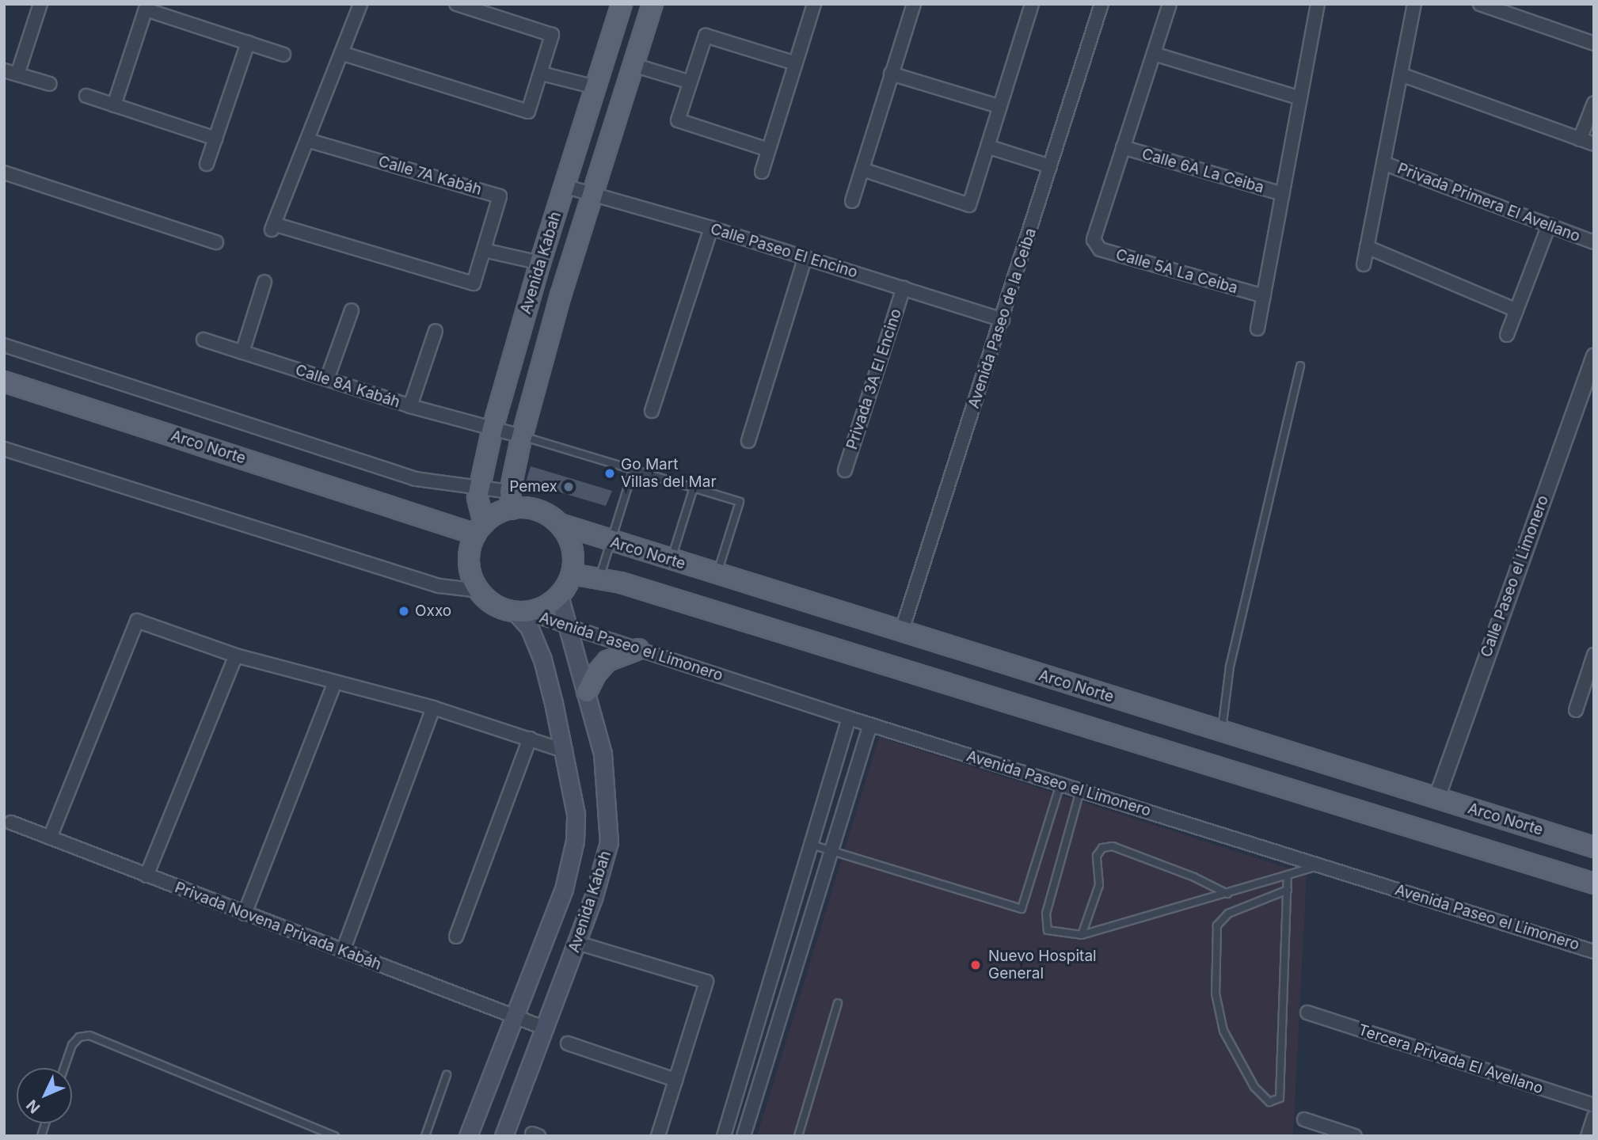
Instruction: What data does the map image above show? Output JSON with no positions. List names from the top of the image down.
{
  "streets": {
    "main road": ["Avenida Kabah", "Arco Norte"],
    "street": [
      "Calle 6A La Ceiba",
      "Calle 7A Kabáh",
      "Privada Primera El Avellano",
      "Calle Paseo El Encino",
      "Calle 5A La Ceiba",
      "Avenida Paseo de la Ceiba",
      "Privada 3A El Encino",
      "Calle 8A Kabáh",
      "Calle Paseo el Limonero",
      "Avenida Paseo el Limonero",
      "Privada Novena Privada Kabáh",
      "Tercera Privada El Avellano"
    ]
  },
  "crossings": [
    ["Calle 6A La Ceiba", "Calle 5A La Ceiba"],
    ["Calle Paseo El Encino", "Avenida Kabah"],
    ["Calle Paseo El Encino", "Avenida Paseo de la Ceiba"],
    ["Calle Paseo El Encino", "Privada 3A El Encino"],
    ["Avenida Kabah", "Calle 8A Kabáh"],
    ["Avenida Kabah", "Arco Norte"],
    ["Avenida Kabah", "Avenida Paseo el Limonero"],
    ["Avenida Kabah", "Privada Novena Privada Kabáh"],
    ["Avenida Paseo de la Ceiba", "Arco Norte"],
    ["Arco Norte", "Calle Paseo el Limonero"],
    ["Arco Norte", "Avenida Paseo el Limonero"]
  ],
  "places": [
    "Go Mart Villas del Mar",
    "Pemex",
    "Oxxo",
    "Nuevo Hospital General"
  ],
  "north": "bottom left"
}
